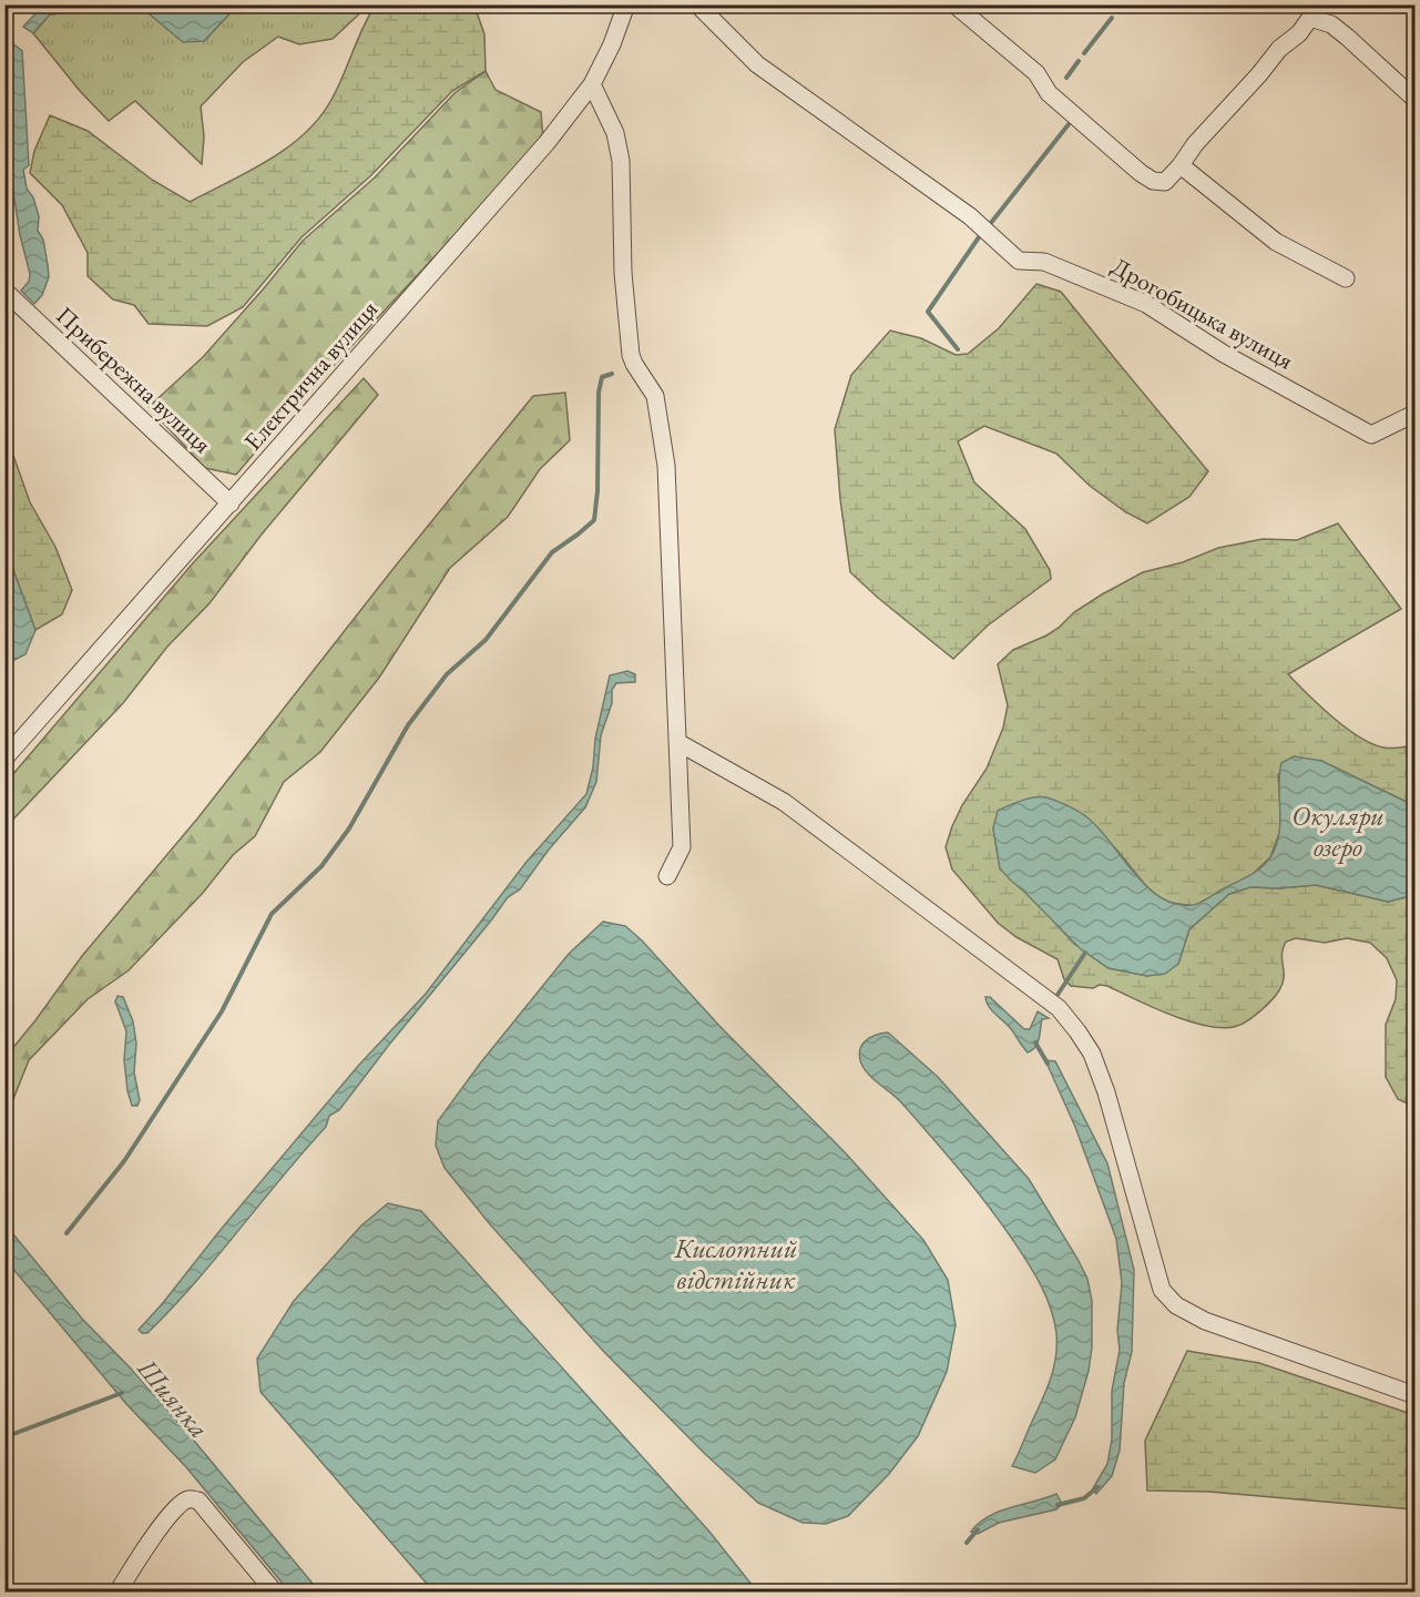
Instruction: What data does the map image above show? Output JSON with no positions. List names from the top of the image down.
{
  "streets": {
    "street": ["Дрогобицька вулиця", "Електрична вулиця", "Прибережна вулиця"]
  },
  "crossings": [
    ["Електрична вулиця", "Прибережна вулиця"]
  ],
  "water": ["Окуляри озеро", "Кислотний відстійник", "Шиянка"]
}
